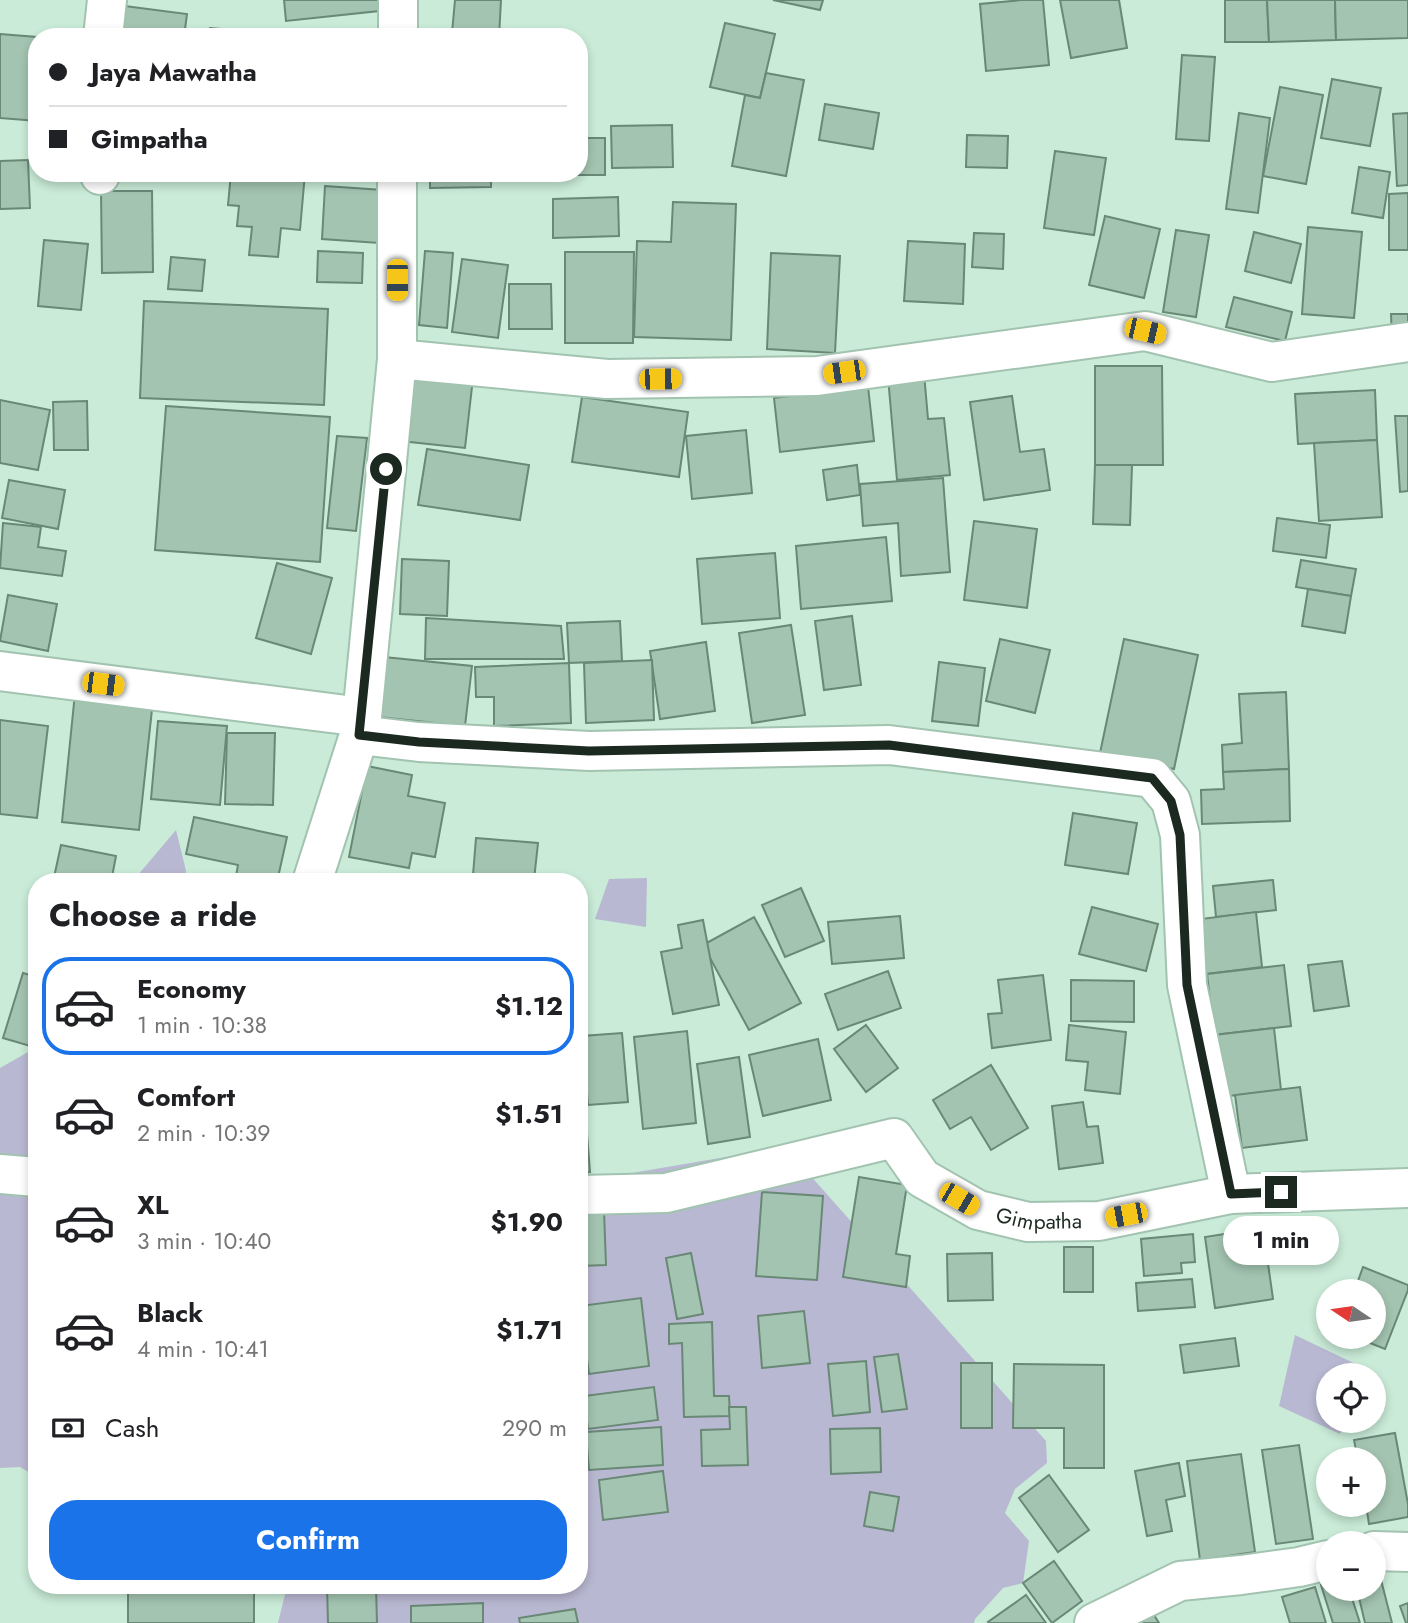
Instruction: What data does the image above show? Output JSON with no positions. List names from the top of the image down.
{
  "streets": {
    "street": ["Gimpatha"]
  },
  "north": "left",
  "page": {
    "banner": ["Jaya Mawatha", "Gimpatha"],
    "heading": "Choose a ride",
    "list": [
      {
        "name": "Economy",
        "note": "1 min · 10:38",
        "value": "$1.12"
      },
      {
        "name": "Comfort",
        "note": "2 min · 10:39",
        "value": "$1.51"
      },
      {
        "name": "XL",
        "note": "3 min · 10:40",
        "value": "$1.90"
      },
      {
        "name": "Black",
        "note": "4 min · 10:41",
        "value": "$1.71"
      }
    ],
    "bubble": "1 min",
    "map_buttons": ["+", "−"],
    "pay": ["Cash", "290 m"],
    "buttons": "Confirm"
  }
}
